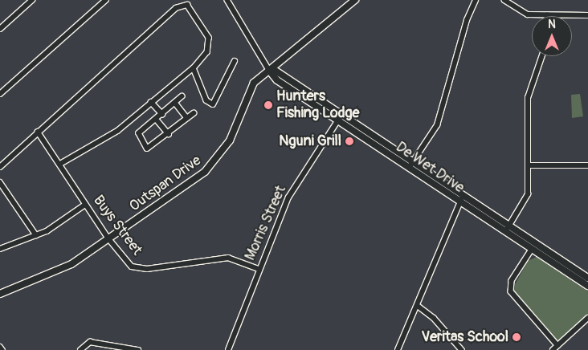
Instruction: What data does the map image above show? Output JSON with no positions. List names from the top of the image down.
{
  "streets": {
    "street": [
      "De Wet Drive",
      "Outspan Drive",
      "Morris Street",
      "Buys Street"
    ]
  },
  "crossings": [
    ["De Wet Drive", "Outspan Drive"],
    ["De Wet Drive", "Morris Street"],
    ["Outspan Drive", "Buys Street"],
    ["Morris Street", "Buys Street"]
  ],
  "places": ["Hunters Fishing Lodge", "Nguni Grill", "Veritas School"],
  "north": "top"
}
